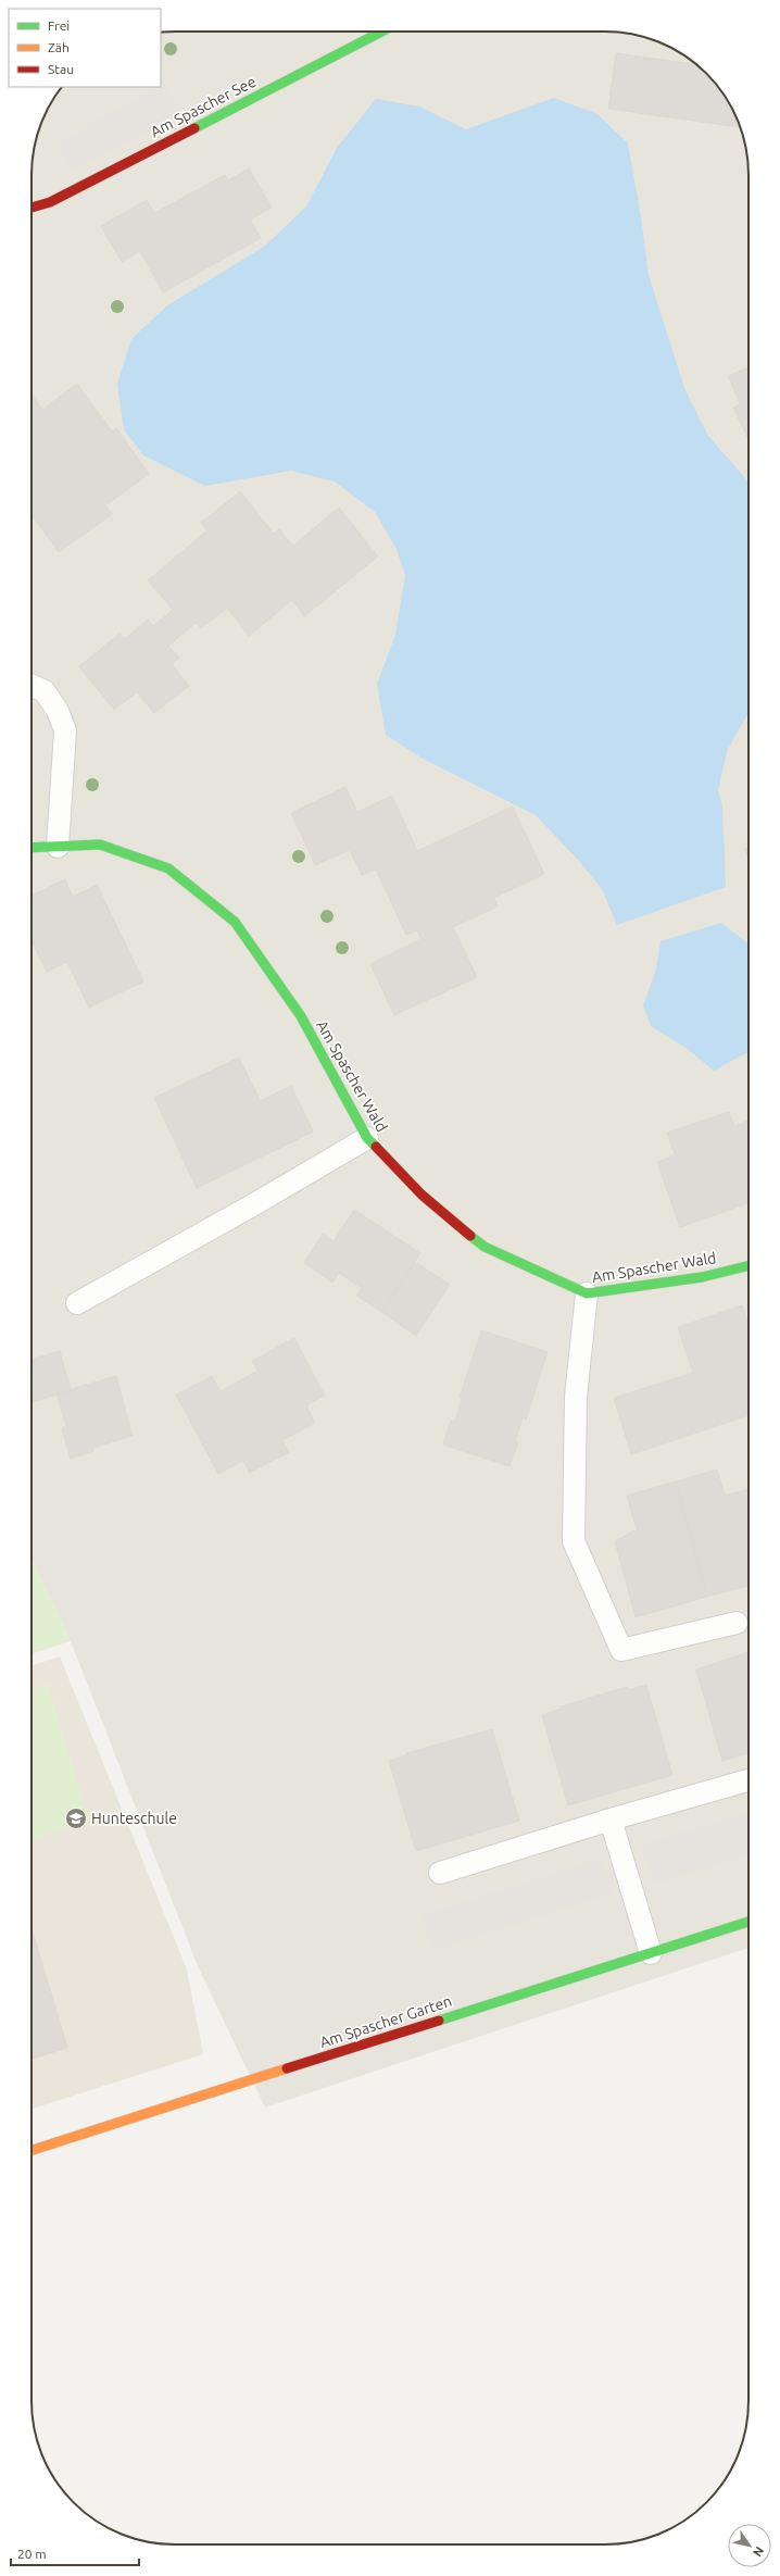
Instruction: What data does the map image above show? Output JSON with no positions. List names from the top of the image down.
{
  "streets": {
    "street": ["Am Spascher See", "Am Spascher Wald", "Am Spascher Garten"]
  },
  "places": {
    "school or university": ["Hunteschule"]
  },
  "legend": ["Frei", "Zäh", "Stau"],
  "scale_bar": "20 m",
  "north": "bottom right"
}
